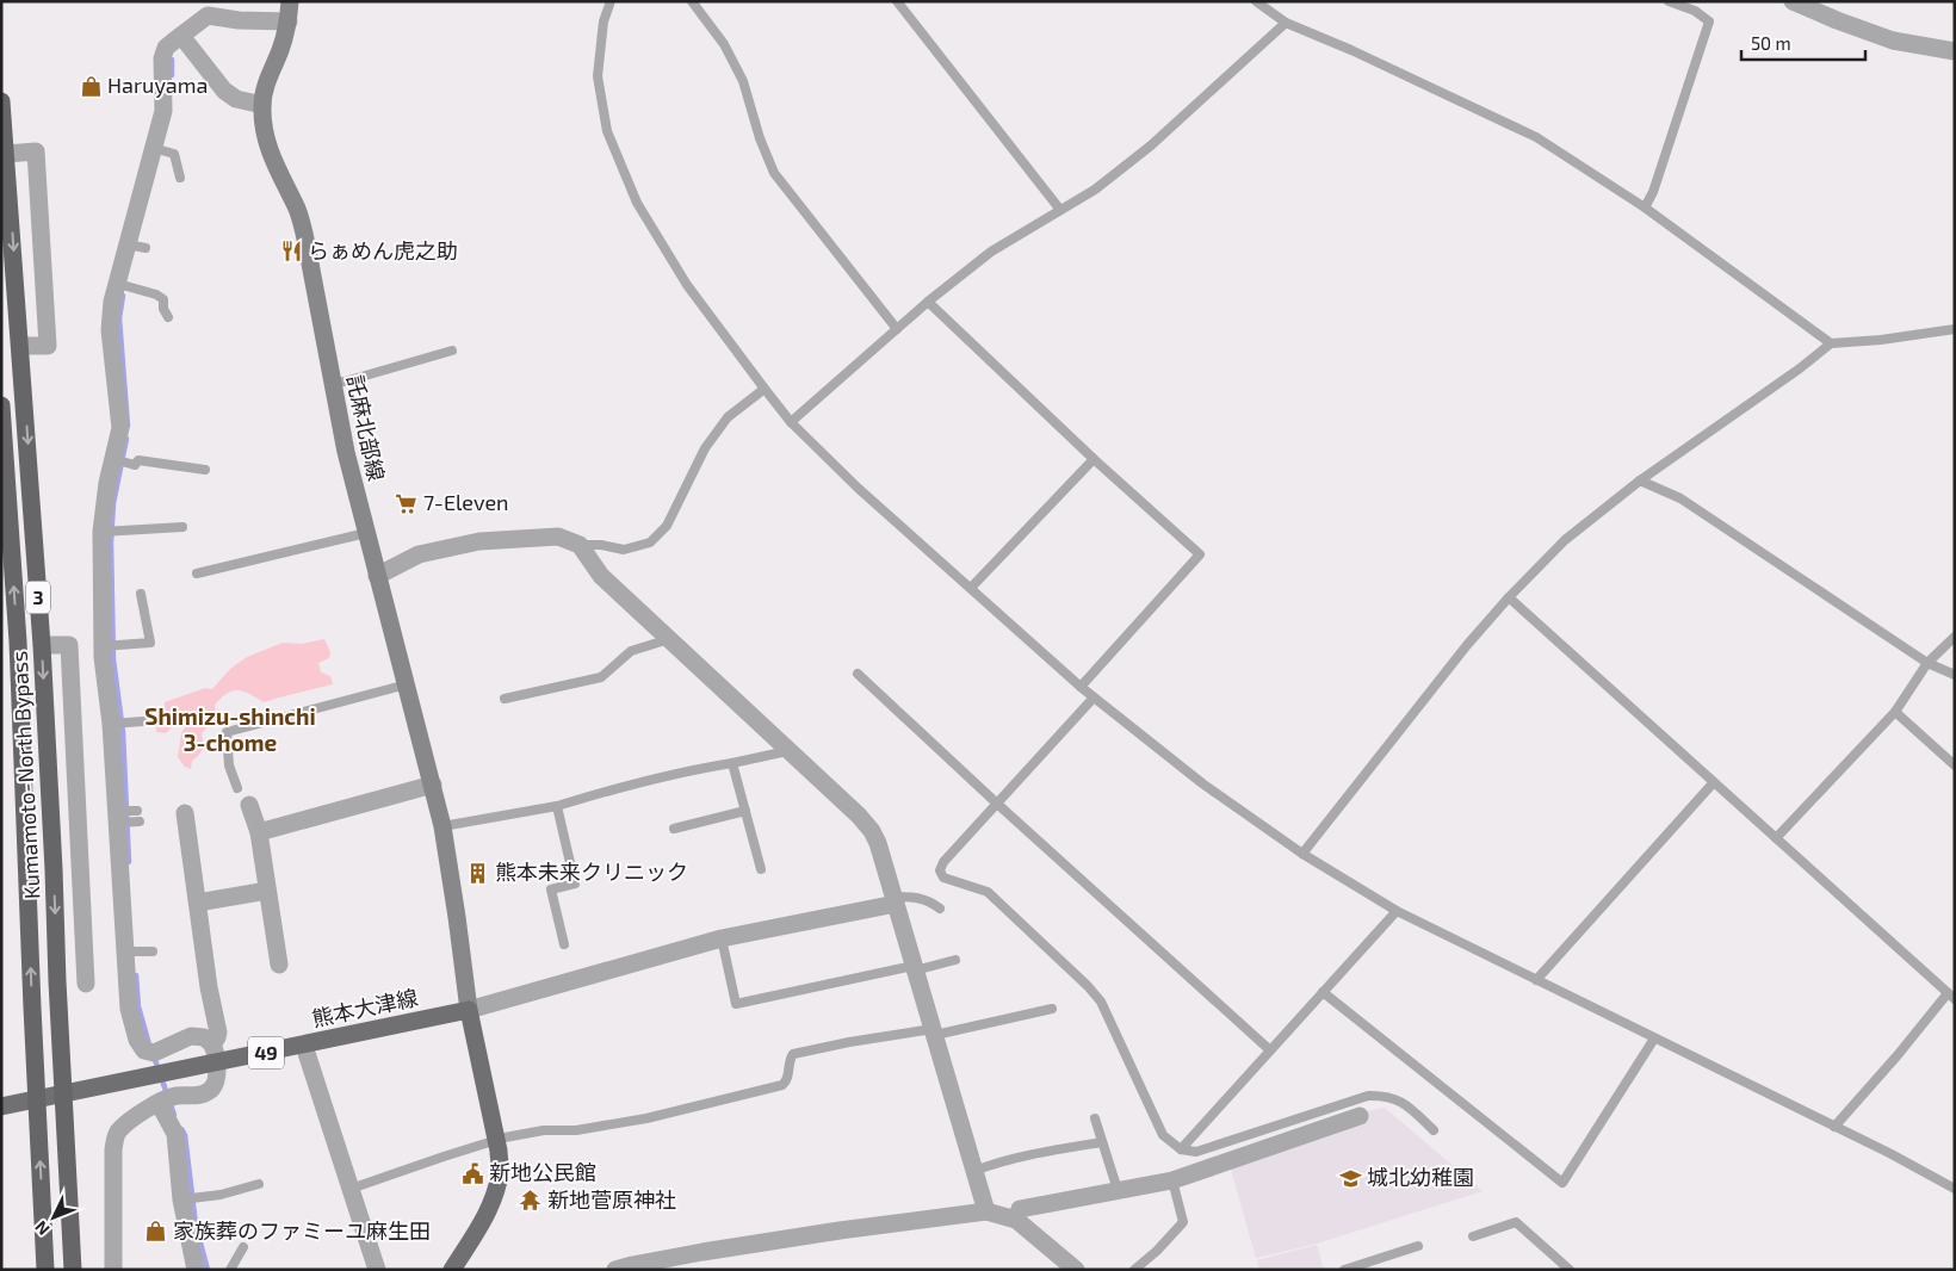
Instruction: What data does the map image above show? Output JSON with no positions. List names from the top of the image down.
{
  "streets": {
    "highway": ["3", "Kumamoto-North Bypass"],
    "main road": ["託麻北部線", "熊本大津線", "49"]
  },
  "crossings": [
    ["託麻北部線", "熊本大津線"],
    ["Kumamoto-North Bypass", "熊本大津線"]
  ],
  "districts": ["Shimizu-shinchi 3-chome"],
  "places": {
    "shop": ["Haruyama", "家族葬のファミーユ麻生田"],
    "restaurant": ["らぁめん虎之助"],
    "supermarket": ["7-Eleven"],
    "building": ["熊本未来クリニック"],
    "public building": ["新地公民館"],
    "school or university": ["城北幼稚園"],
    "temple": ["新地菅原神社"]
  },
  "scale_bar": "50 m",
  "north": "bottom left"
}
